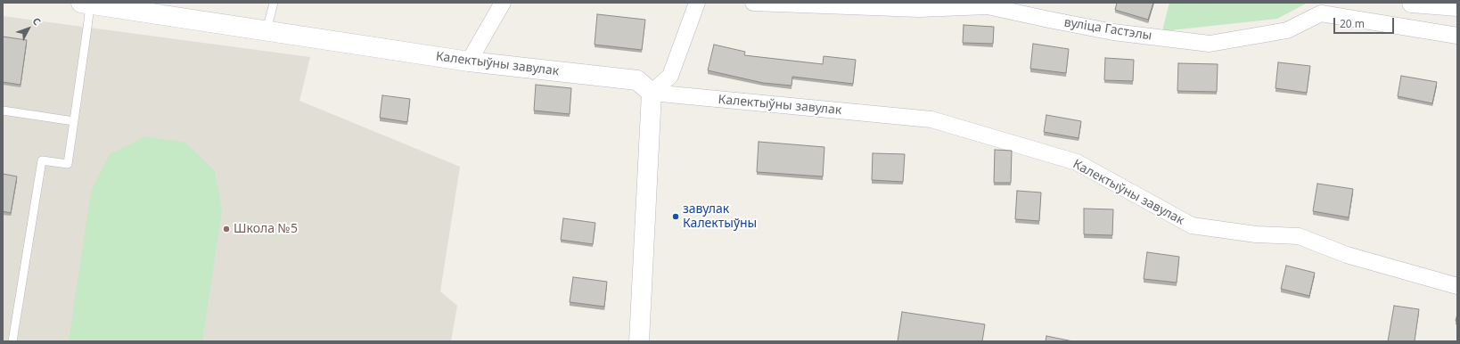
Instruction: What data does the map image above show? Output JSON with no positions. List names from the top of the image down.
{
  "streets": {
    "street": ["вуліца Гастэлы", "Калектыўны завулак"]
  },
  "places": ["завулак Калектыўны", "Школа №5"],
  "scale_bar": "20 m",
  "north": "top right"
}
